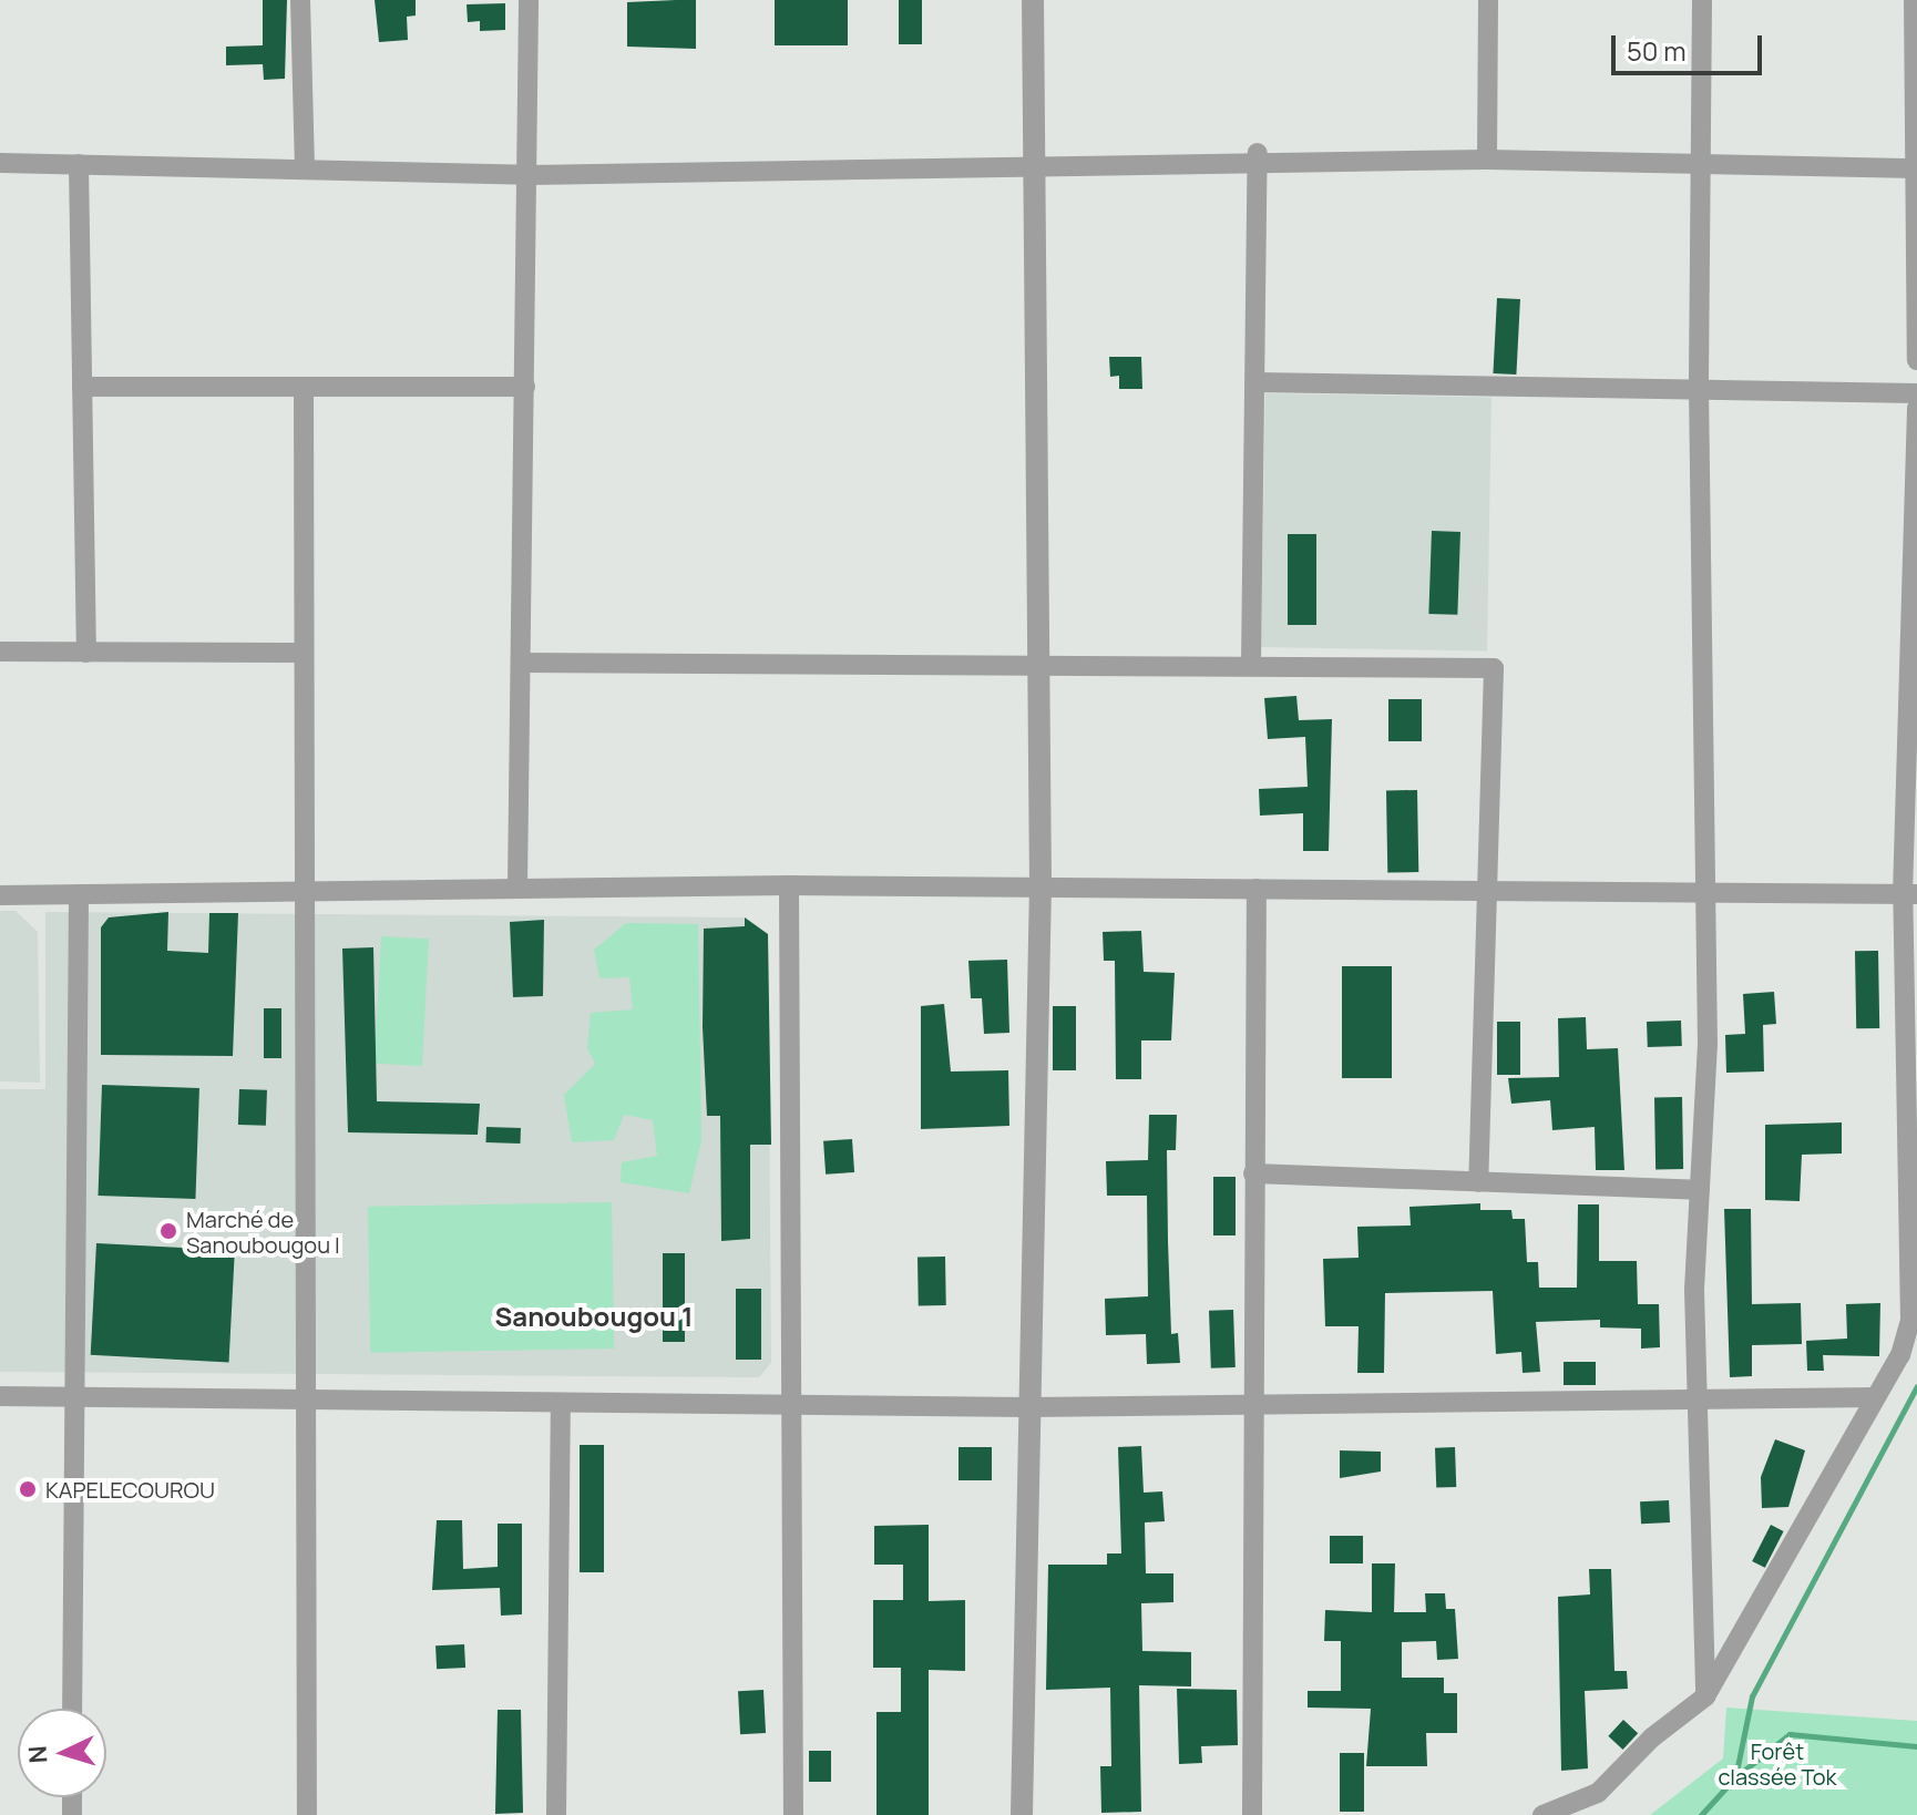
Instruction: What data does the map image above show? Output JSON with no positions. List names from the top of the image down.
{
  "districts": ["Sanoubougou 1"],
  "parks": ["Forêt classée Tok"],
  "places": ["Marché de Sanoubougou I", "KAPELECOUROU"],
  "scale_bar": "50 m",
  "north": "left"
}
